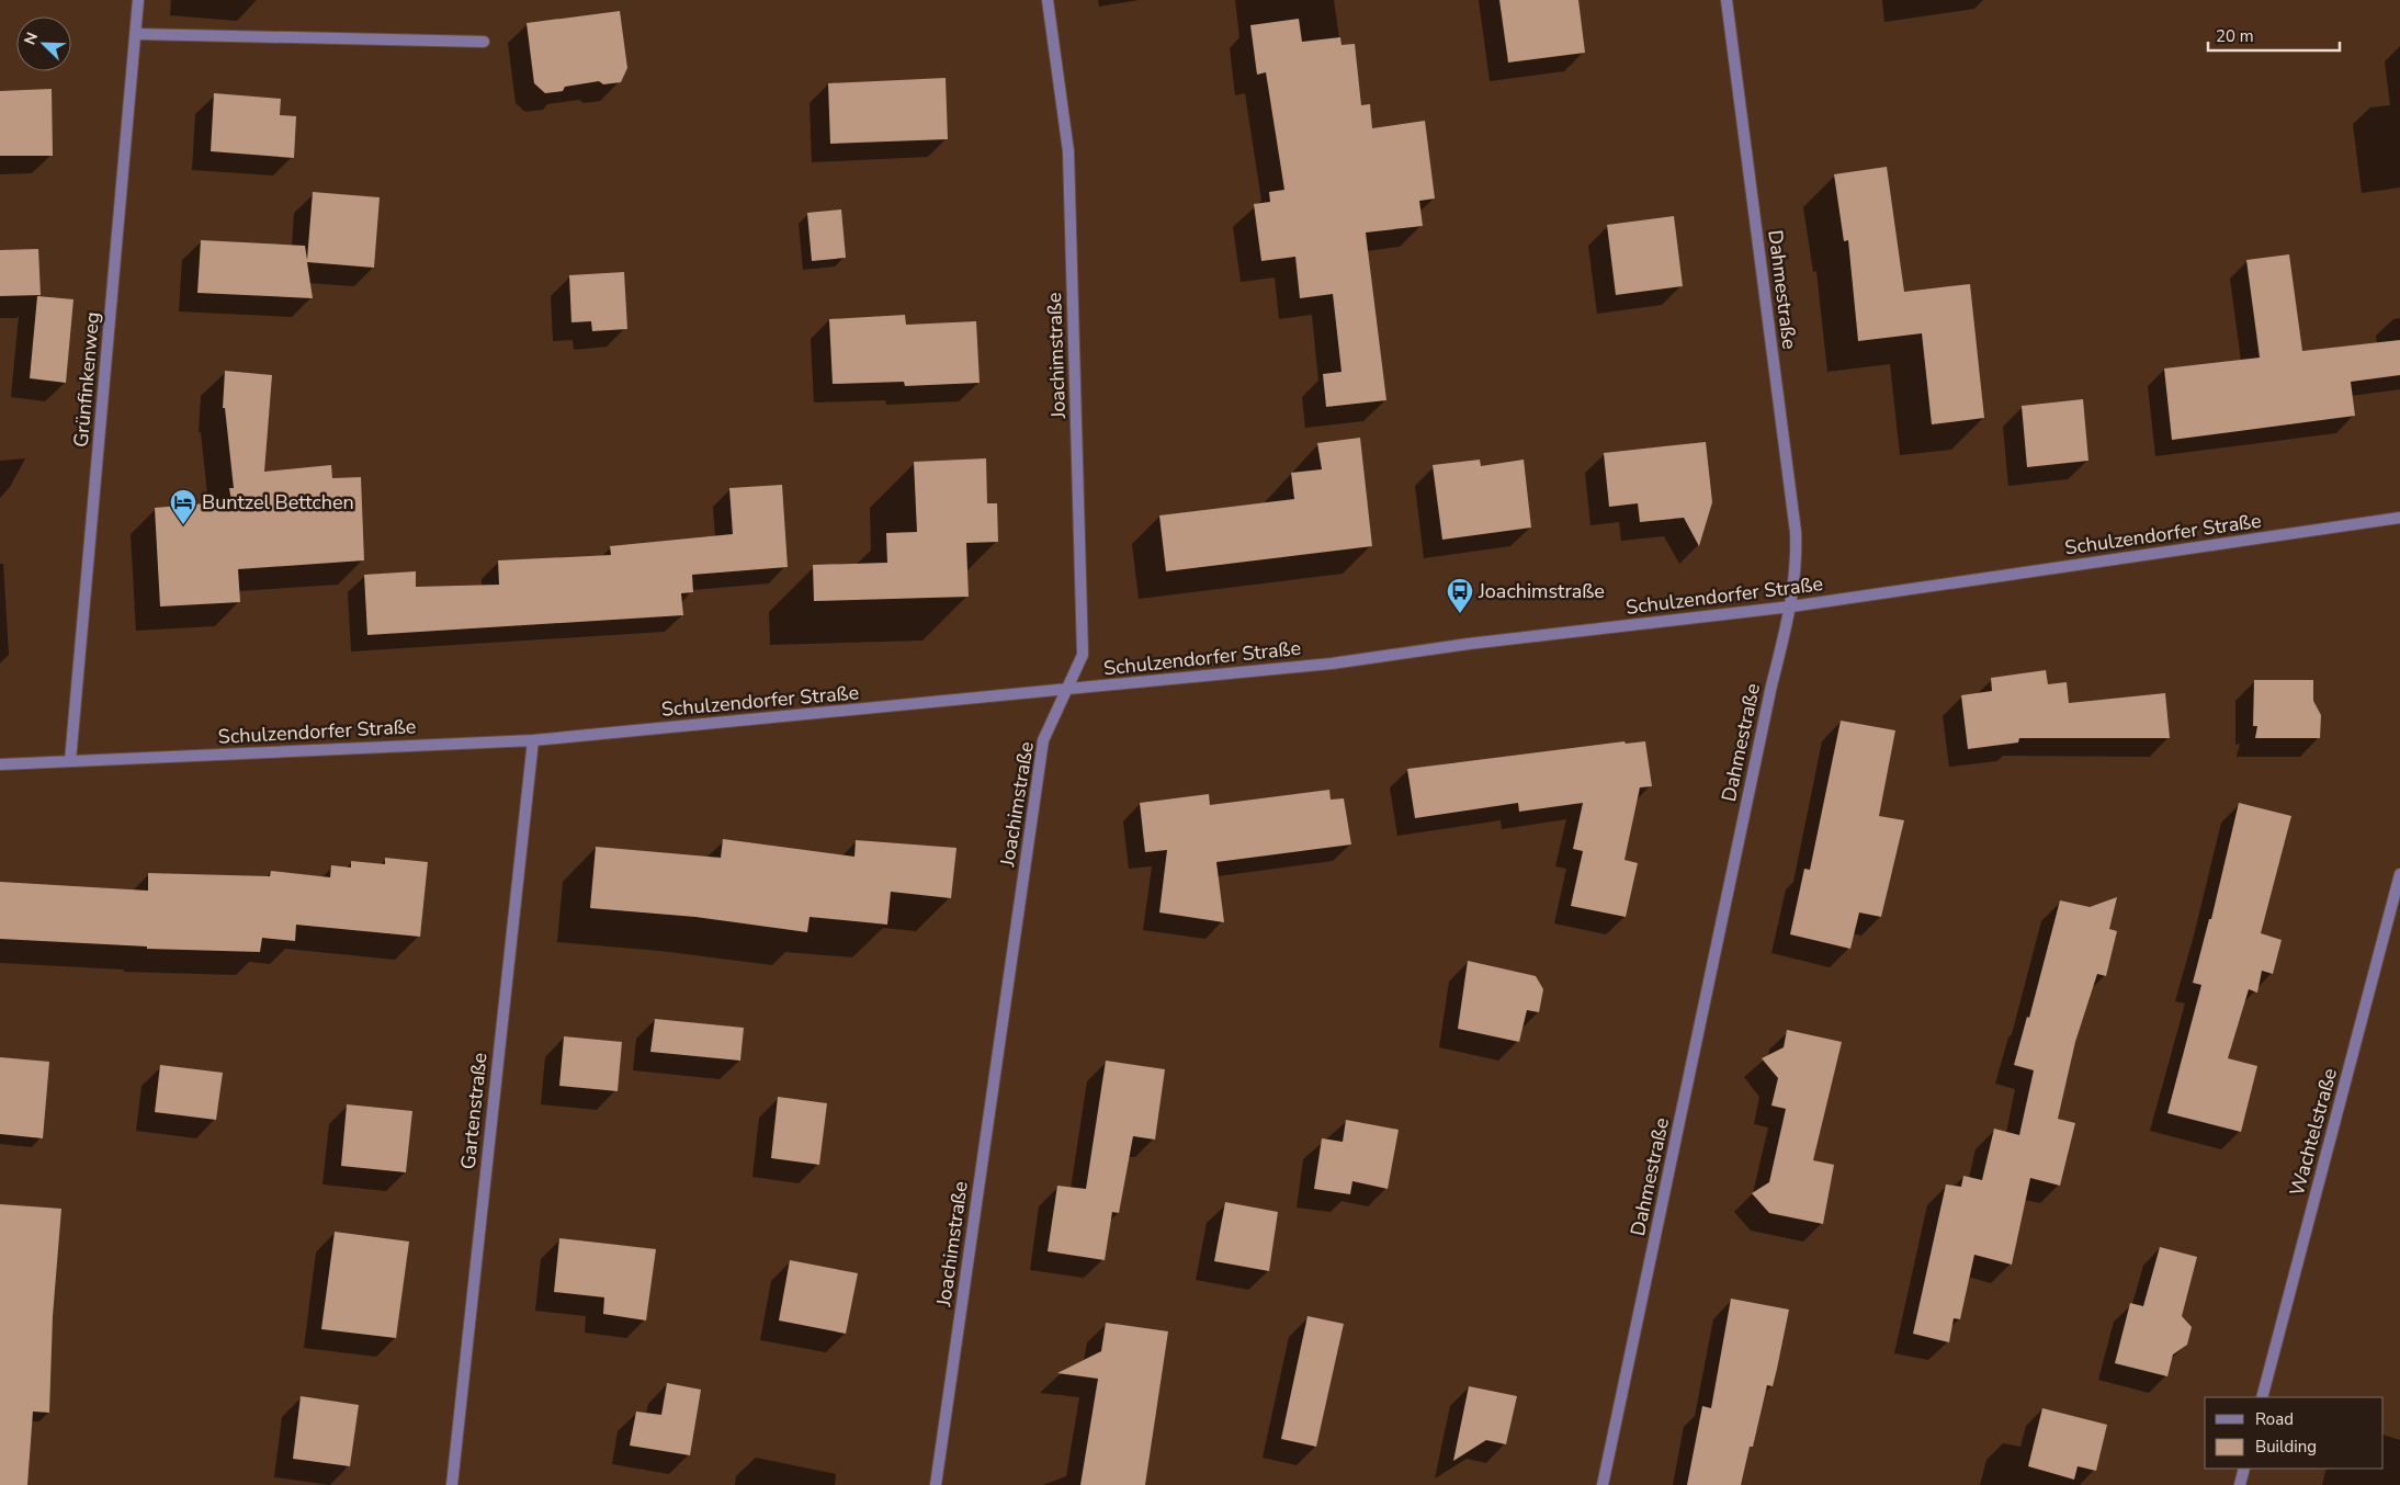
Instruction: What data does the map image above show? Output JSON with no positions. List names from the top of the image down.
{
  "streets": {
    "street": [
      "Dahmestraße",
      "Joachimstraße",
      "Grünfinkenweg",
      "Schulzendorfer Straße",
      "Gartenstraße",
      "Wachtelstraße"
    ]
  },
  "crossings": [
    ["Dahmestraße", "Schulzendorfer Straße"],
    ["Joachimstraße", "Schulzendorfer Straße"],
    ["Grünfinkenweg", "Schulzendorfer Straße"],
    ["Schulzendorfer Straße", "Gartenstraße"]
  ],
  "places": {
    "hotel": ["Buntzel Bettchen"],
    "bus stop": ["Joachimstraße"]
  },
  "legend": ["Road", "Building"],
  "scale_bar": "20 m",
  "north": "top left"
}
